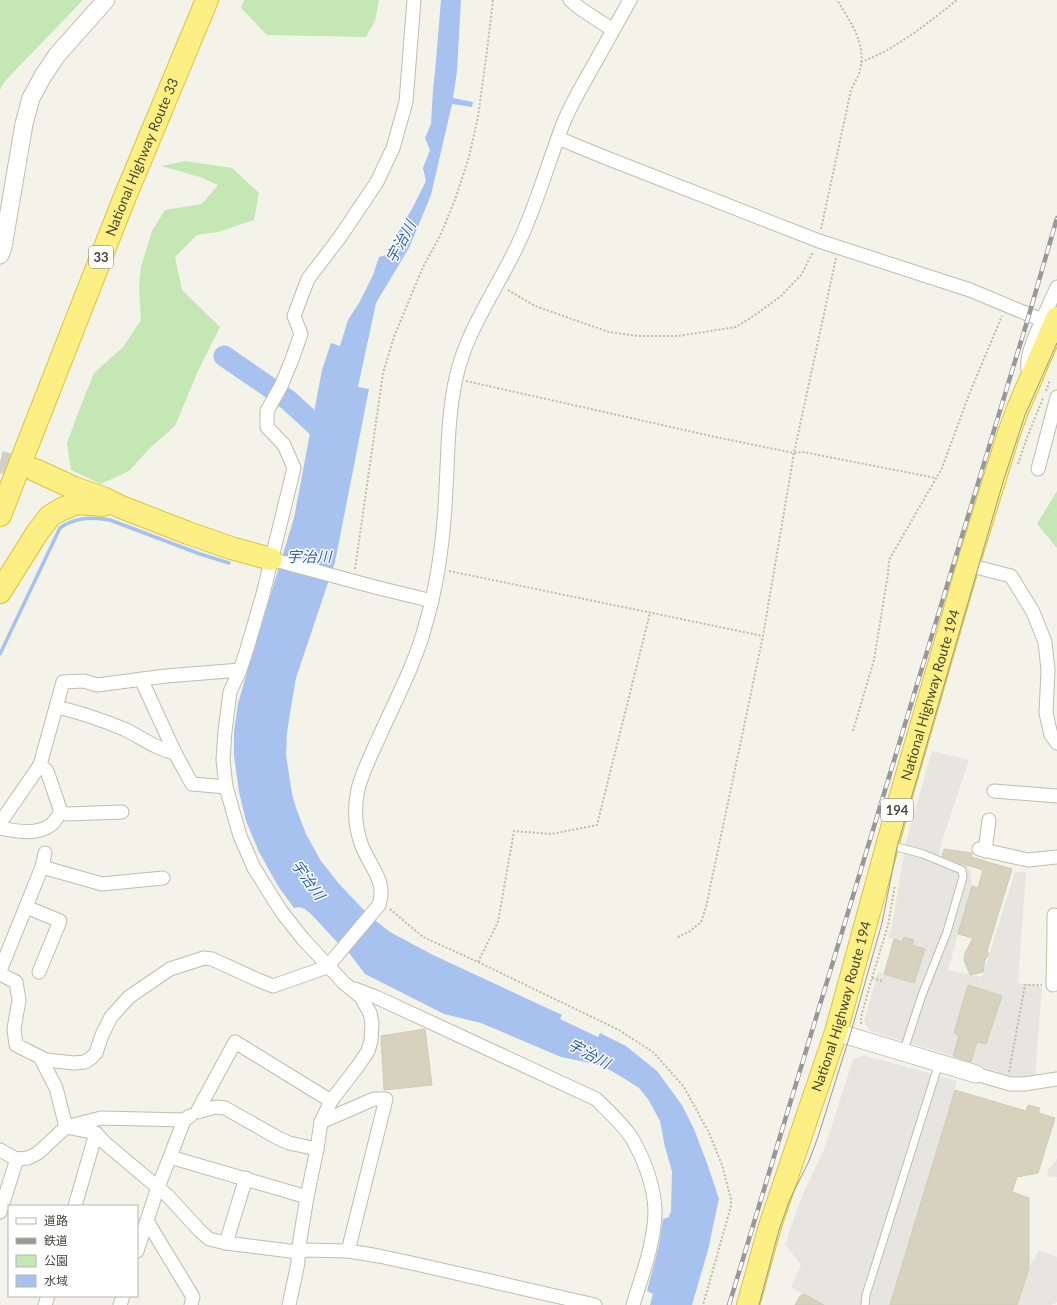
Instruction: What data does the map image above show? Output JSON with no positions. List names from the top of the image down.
{
  "streets": {
    "highway": [
      "National Highway Route 33",
      "33",
      "National Highway Route 194",
      "194"
    ]
  },
  "water": ["宇治川"],
  "legend": [
    "道路",
    "鉄道",
    "公園",
    "水域"
  ]
}
